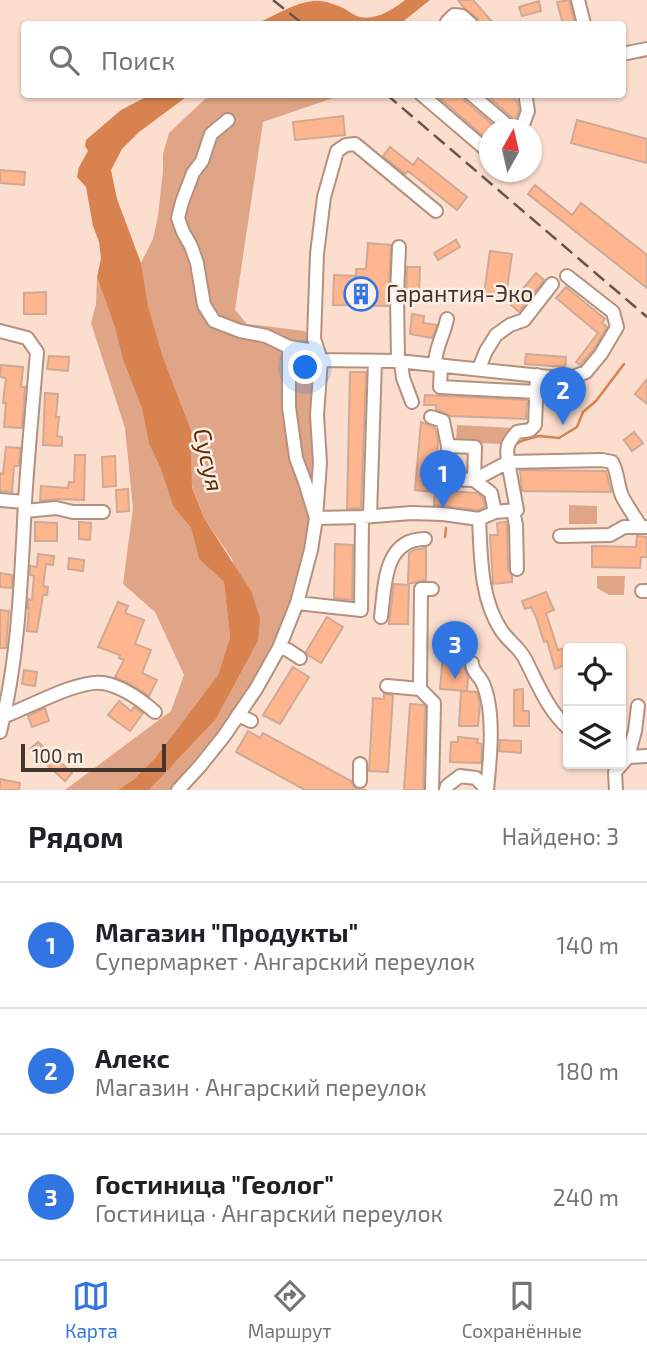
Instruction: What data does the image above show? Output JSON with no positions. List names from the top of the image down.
{
  "water": ["Сусуя"],
  "places": {
    "building": ["Гарантия-Эко"]
  },
  "scale_bar": "100 m",
  "north": "top",
  "page": {
    "search": "Поиск",
    "pins": ["2", "1", "3"],
    "scale": "100 m",
    "heading": ["Рядом", "Найдено: 3"],
    "list": [
      {
        "mark": "1",
        "name": "Магазин \"Продукты\"",
        "note": "Супермаркет · Ангарский переулок",
        "value": "140 m"
      },
      {
        "mark": "2",
        "name": "Алекс",
        "note": "Магазин · Ангарский переулок",
        "value": "180 m"
      },
      {
        "mark": "3",
        "name": "Гостиница \"Геолог\"",
        "note": "Гостиница · Ангарский переулок",
        "value": "240 m"
      }
    ],
    "nav": ["Карта", "Маршрут", "Сохранённые"]
  }
}
